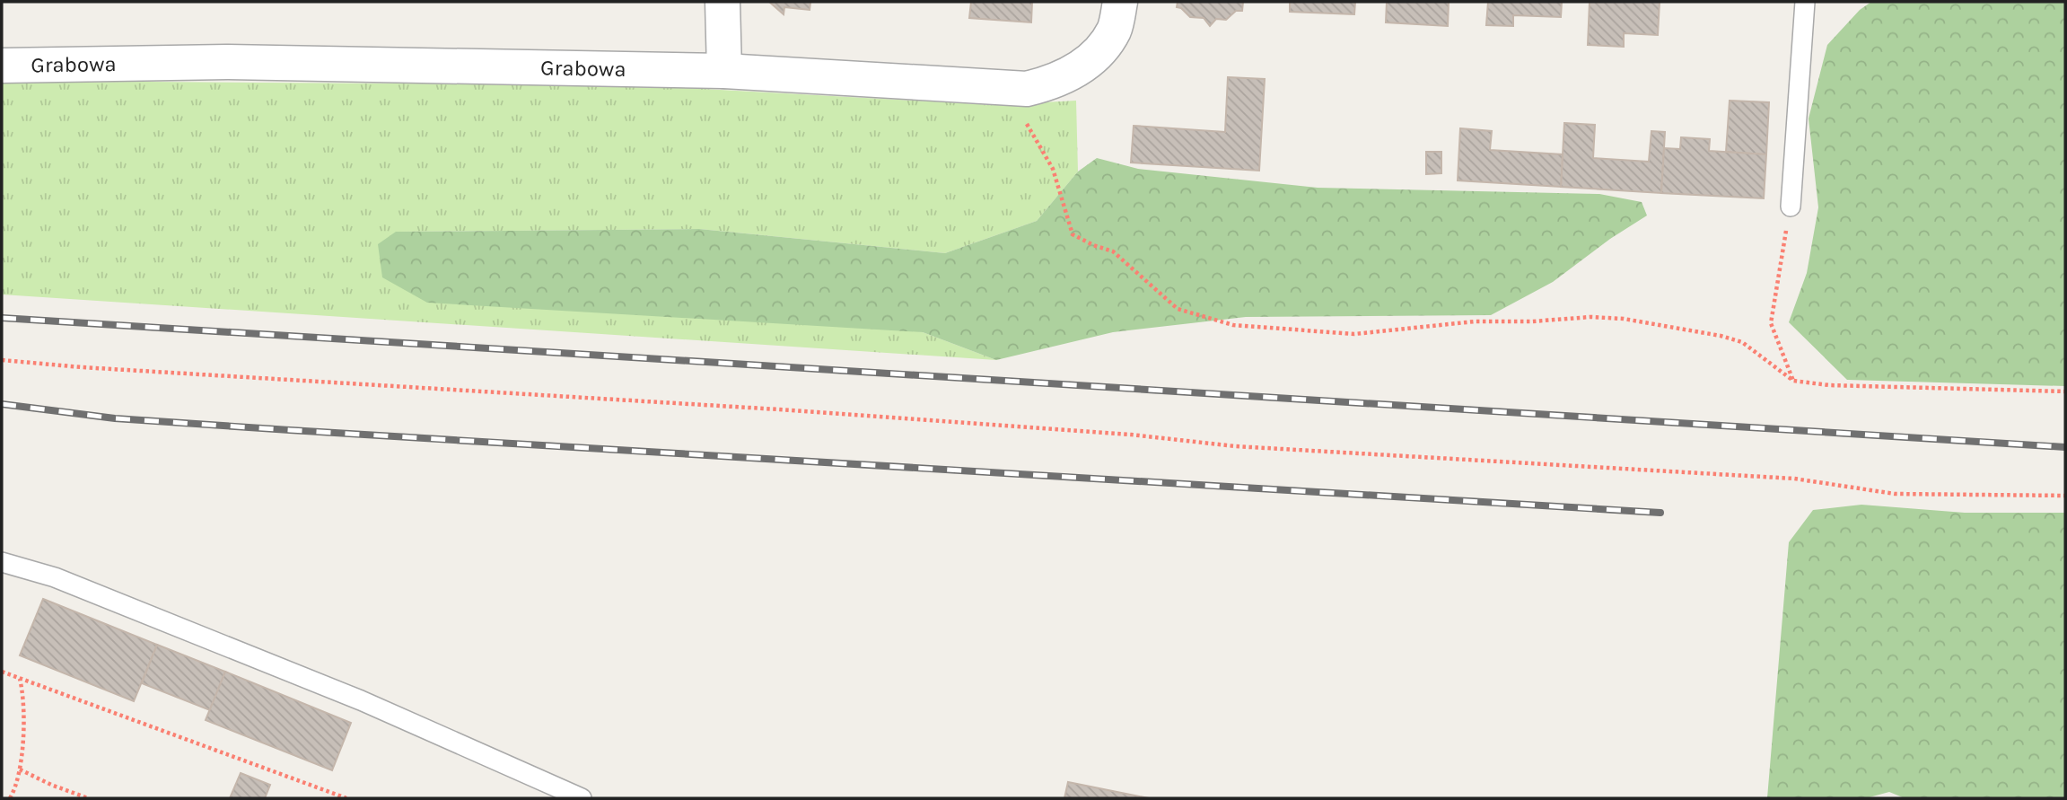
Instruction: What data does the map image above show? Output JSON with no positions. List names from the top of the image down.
{
  "streets": {
    "street": ["Grabowa"]
  }
}
